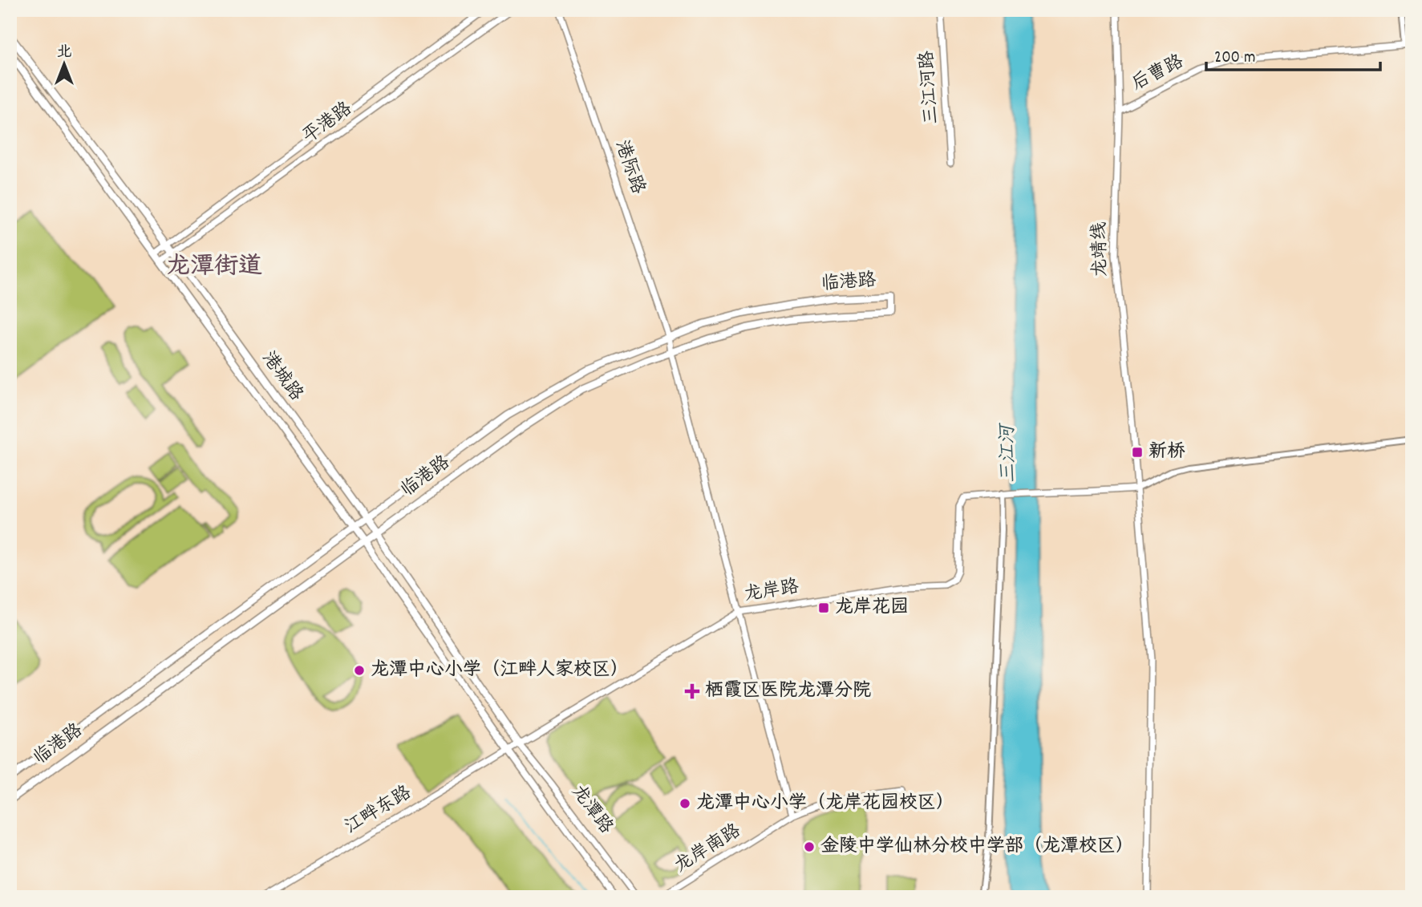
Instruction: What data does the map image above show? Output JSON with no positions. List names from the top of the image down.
{
  "streets": {
    "main road": ["临港路", "港城路"],
    "street": [
      "后曹路",
      "三江河路",
      "平港路",
      "港际路",
      "龙靖线",
      "龙岸路",
      "龙潭路",
      "江畔东路",
      "龙岸南路"
    ]
  },
  "crossings": [
    ["后曹路", "龙靖线"],
    ["平港路", "港城路"],
    ["港际路", "临港路"],
    ["港际路", "龙岸路"],
    ["港际路", "龙岸南路"],
    ["临港路", "港城路"],
    ["港城路", "龙岸路"],
    ["港城路", "龙潭路"],
    ["港城路", "江畔东路"],
    ["龙岸路", "龙潭路"],
    ["龙岸路", "江畔东路"],
    ["龙潭路", "江畔东路"]
  ],
  "districts": ["龙潭街道"],
  "water": ["三江河"],
  "places": {
    "transit": ["新桥", "龙岸花园"],
    "other": ["龙潭中心小学（江畔人家校区）", "龙潭中心小学（龙岸花园校区）", "金陵中学仙林分校中学部（龙潭校区）"],
    "health": ["栖霞区医院龙潭分院"]
  },
  "scale_bar": "200 m",
  "north": "top"
}
